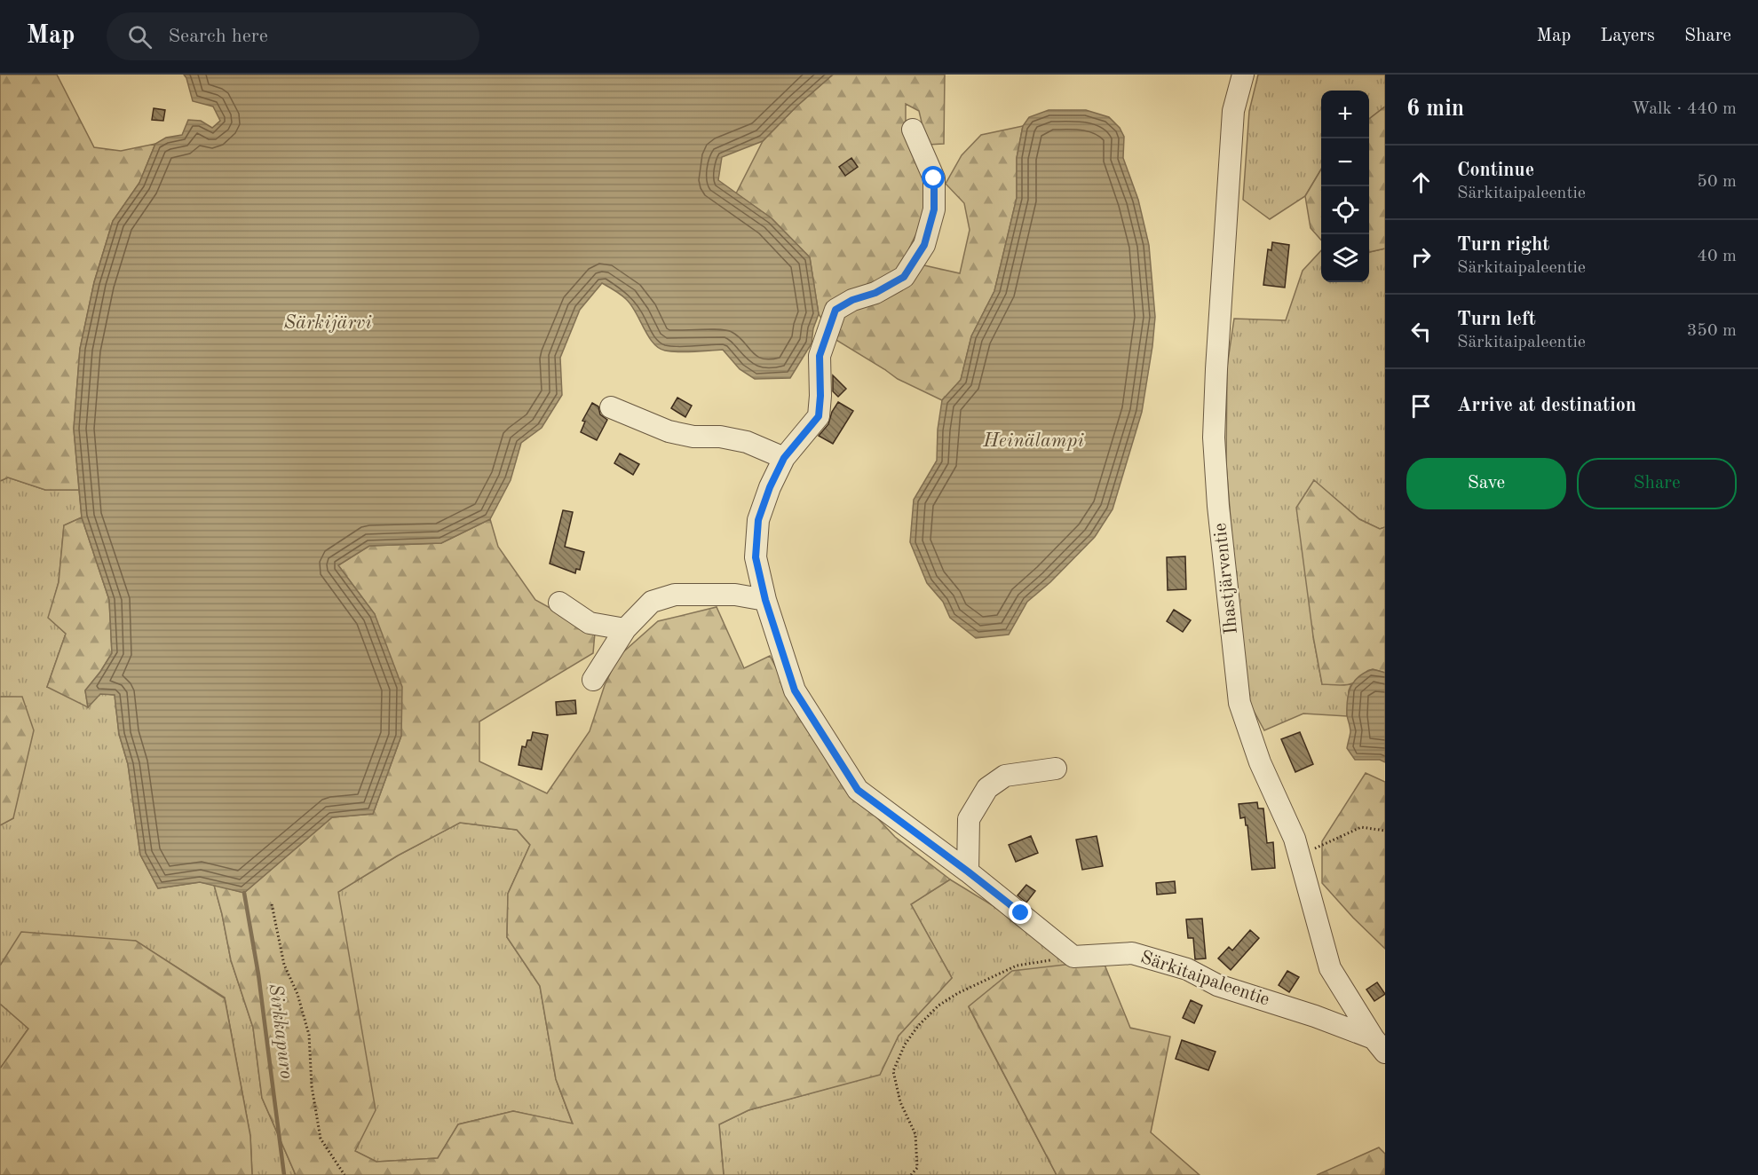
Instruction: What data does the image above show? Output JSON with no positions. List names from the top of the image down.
{
  "streets": {
    "street": ["Ihastjärventie", "Särkitaipaleentie"]
  },
  "crossings": [
    ["Ihastjärventie", "Särkitaipaleentie"]
  ],
  "water": ["Särkijärvi", "Heinälampi", "Sirkkapuro"],
  "page": {
    "header": "Map",
    "search": "Search here",
    "nav": ["Map", "Layers", "Share"],
    "heading": ["6 min", "Walk · 440 m"],
    "map_buttons": ["+", "−"],
    "list": [
      ["Continue", "Särkitaipaleentie", "50 m"],
      ["Turn right", "Särkitaipaleentie", "40 m"],
      ["Turn left", "Särkitaipaleentie", "350 m"],
      "Arrive at destination"
    ],
    "buttons": ["Save", "Share"]
  }
}
